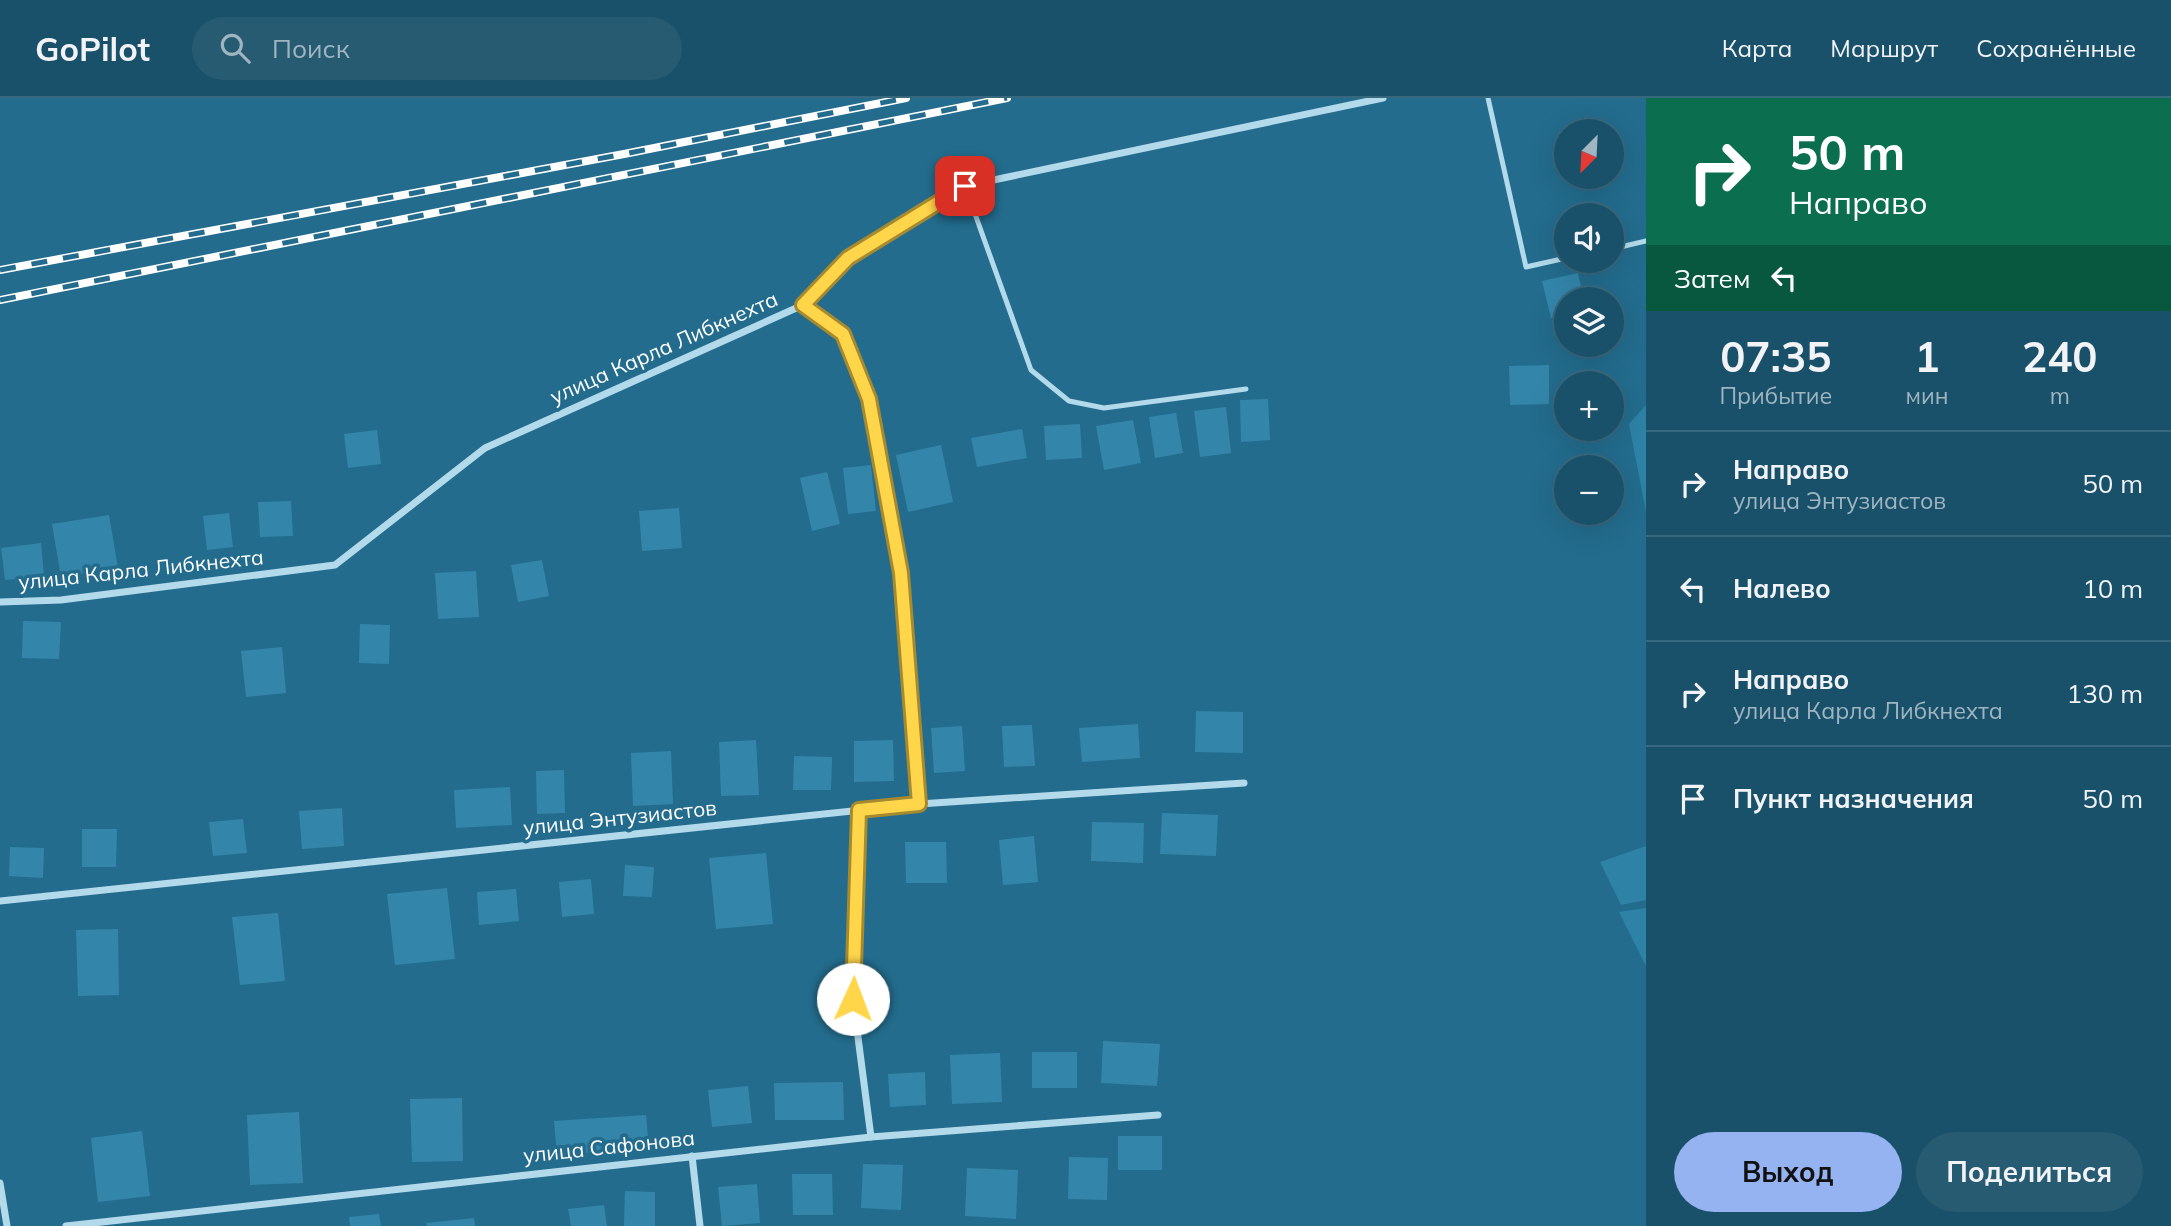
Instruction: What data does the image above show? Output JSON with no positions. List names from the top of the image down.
{
  "streets": {
    "street": ["улица Карла Либкнехта", "улица Энтузиастов", "улица Сафонова"]
  },
  "north": "bottom left",
  "page": {
    "header": "GoPilot",
    "search": "Поиск",
    "nav": ["Карта", "Маршрут", "Сохранённые"],
    "turn": ["50 m", "Направо"],
    "map_buttons": ["+", "−"],
    "then": "Затем",
    "eta": [
      "07:35",
      "Прибытие",
      "1",
      "мин",
      "240",
      "m"
    ],
    "list": [
      {
        "name": "Направо",
        "note": "улица Энтузиастов",
        "value": "50 m"
      },
      {
        "name": "Налево",
        "value": "10 m"
      },
      {
        "name": "Направо",
        "note": "улица Карла Либкнехта",
        "value": "130 m"
      },
      {
        "name": "Пункт назначения",
        "value": "50 m"
      }
    ],
    "buttons": ["Выход", "Поделиться"]
  }
}
